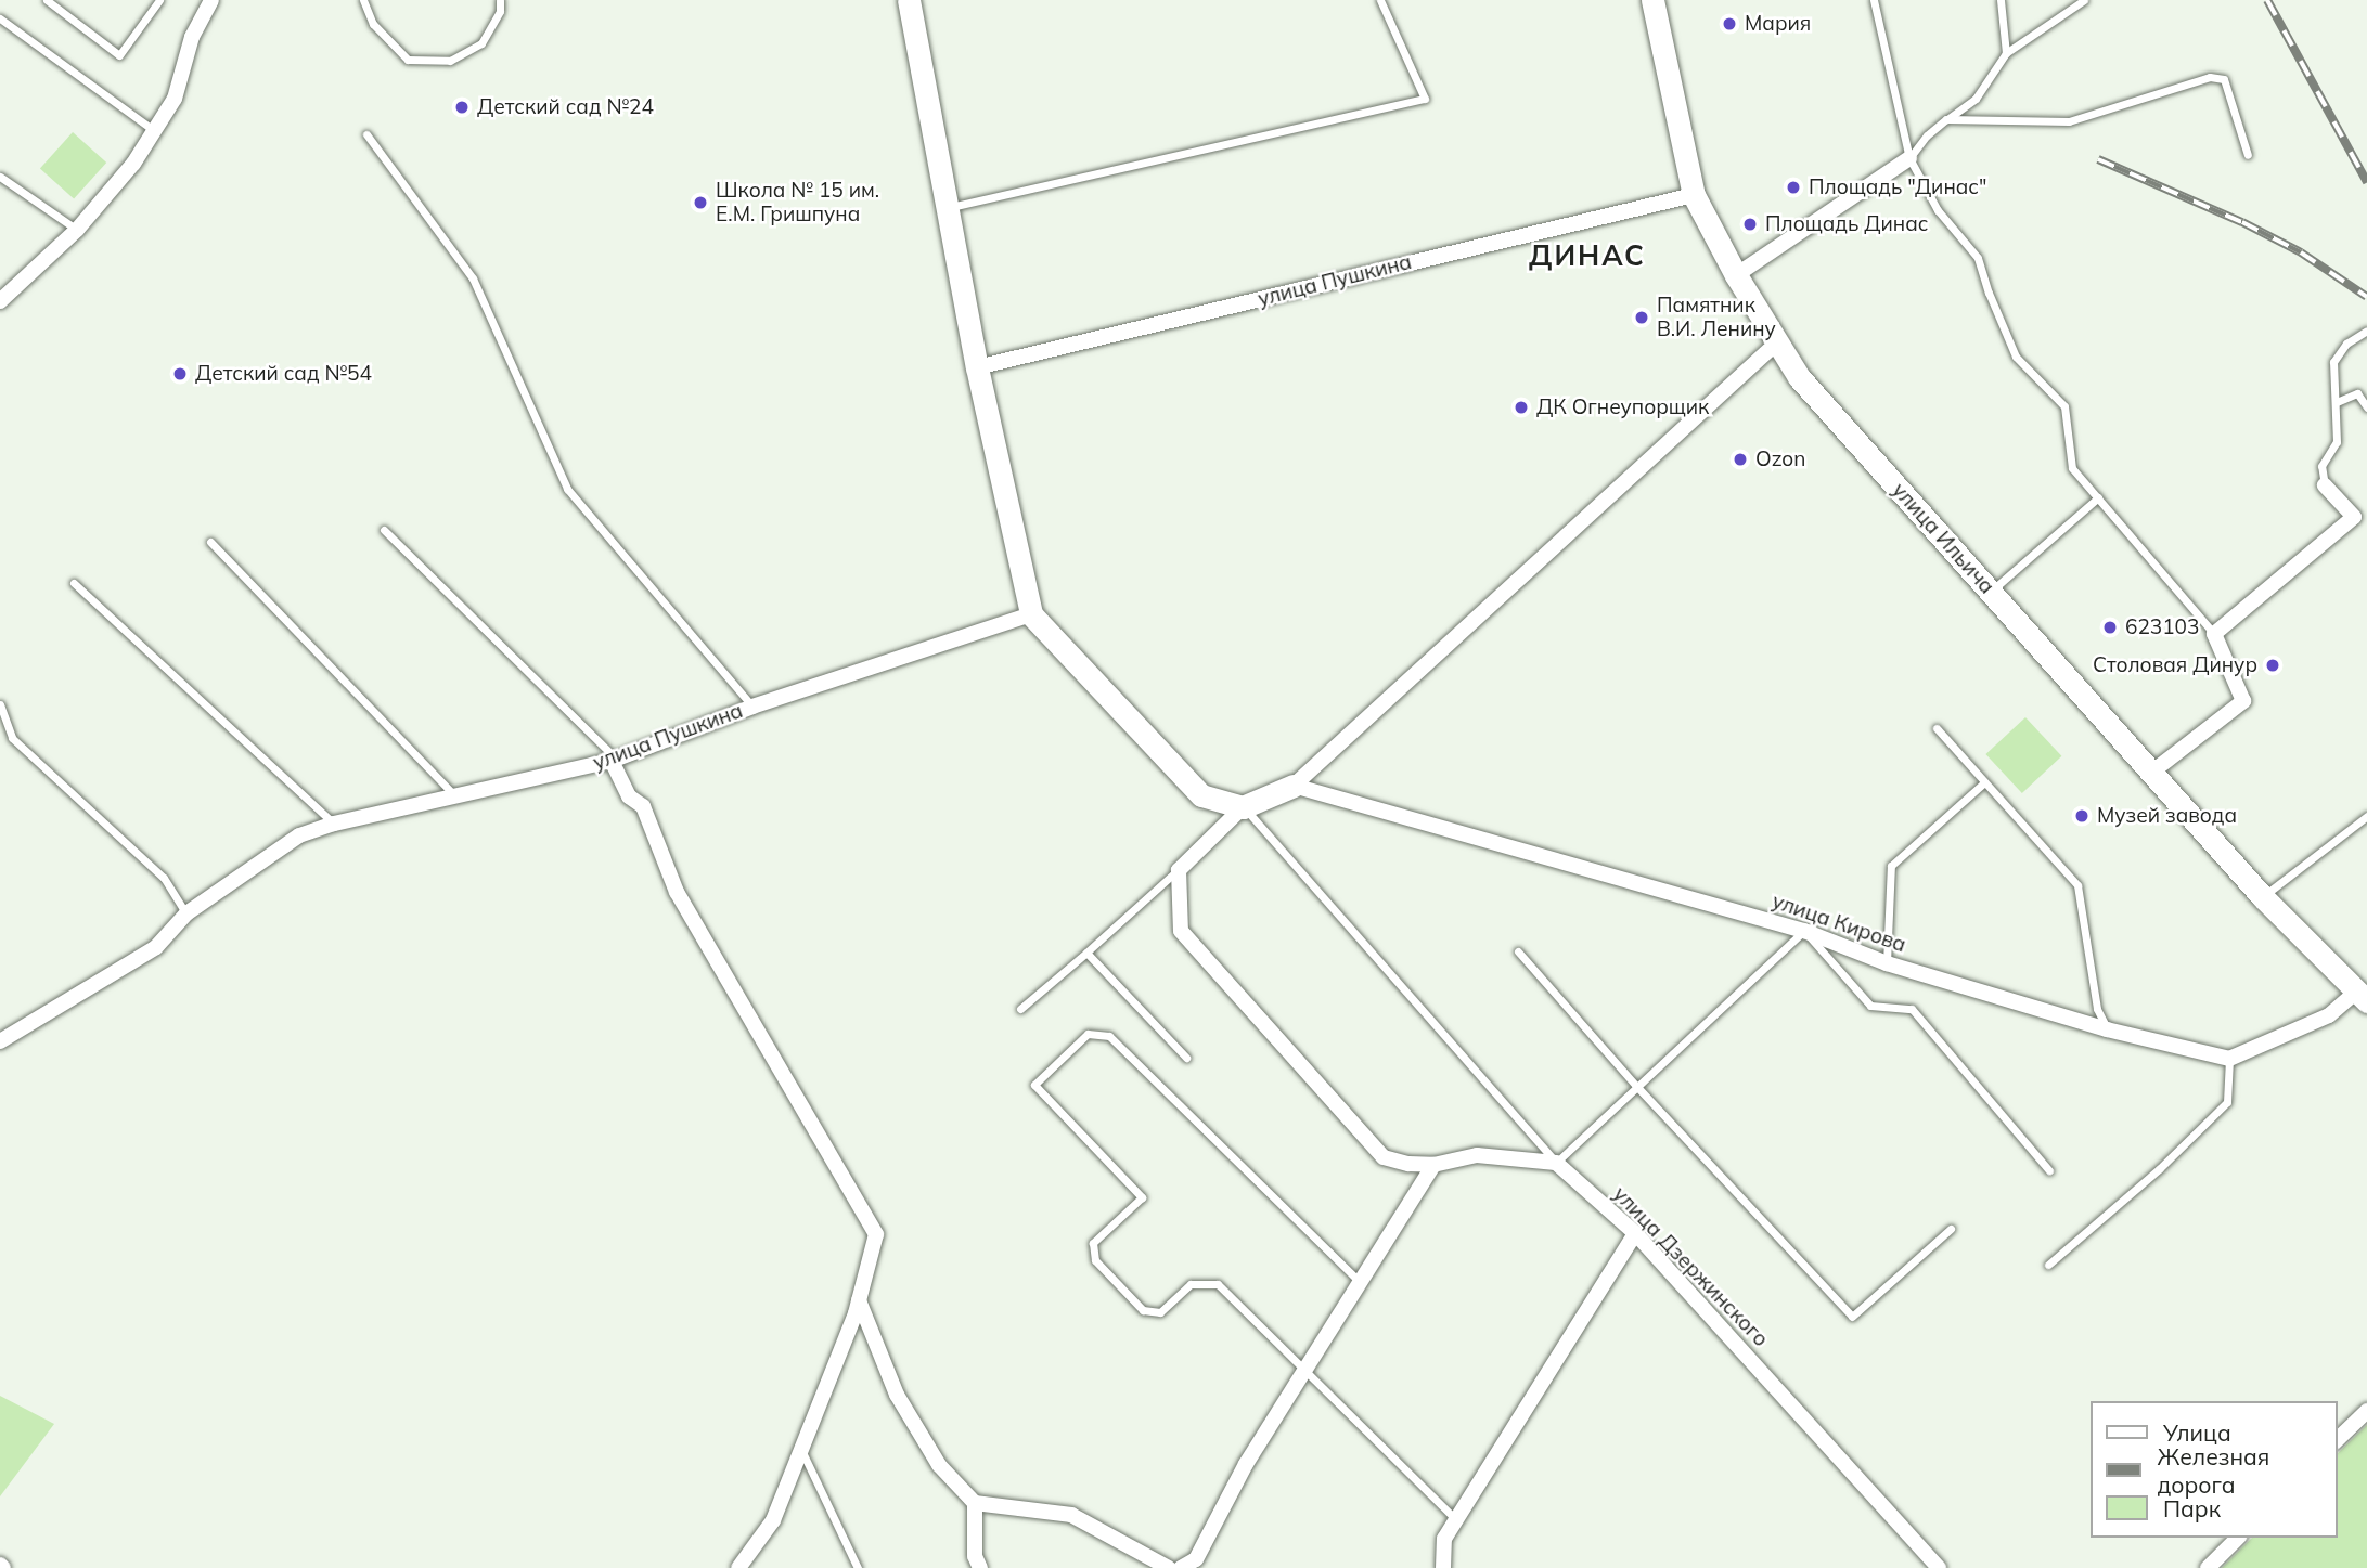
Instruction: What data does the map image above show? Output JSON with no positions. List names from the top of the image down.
{
  "streets": {
    "street": [
      "улица Пушкина",
      "улица Ильича",
      "улица Кирова",
      "улица Дзержинского"
    ]
  },
  "crossings": [
    ["улица Пушкина", "улица Ильича"]
  ],
  "districts": ["ДИНАС"],
  "places": [
    "Мария",
    "Детский сад №24",
    "Площадь \"Динас\"",
    "Школа № 15 им. Е.М. Гришпуна",
    "Площадь Динас",
    "Памятник В.И. Ленину",
    "Детский сад №54",
    "ДК Огнеупорщик",
    "Ozon",
    "623103",
    "Столовая Динур",
    "Музей завода"
  ],
  "legend": ["Улица", "Железная дорога", "Парк"]
}
